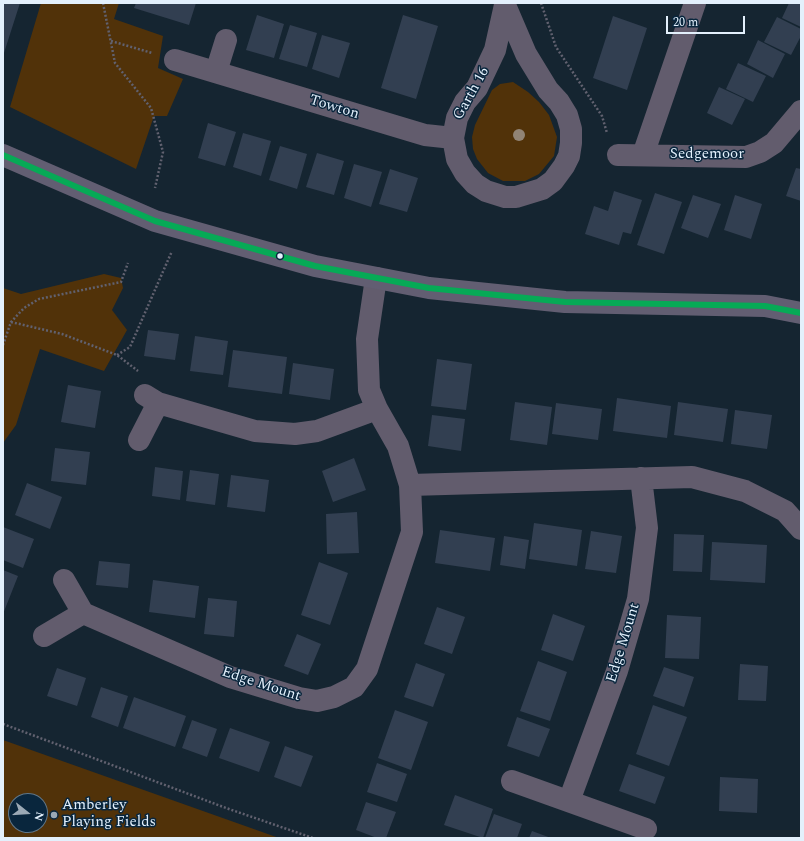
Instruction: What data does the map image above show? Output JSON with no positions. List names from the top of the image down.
{
  "streets": {
    "street": [
      "Garth 16",
      "Towton",
      "Sedgemoor",
      "Edge Mount"
    ]
  },
  "crossings": [
    ["Garth 16", "Towton"]
  ],
  "places": ["Amberley Playing Fields"],
  "scale_bar": "20 m",
  "north": "right"
}
